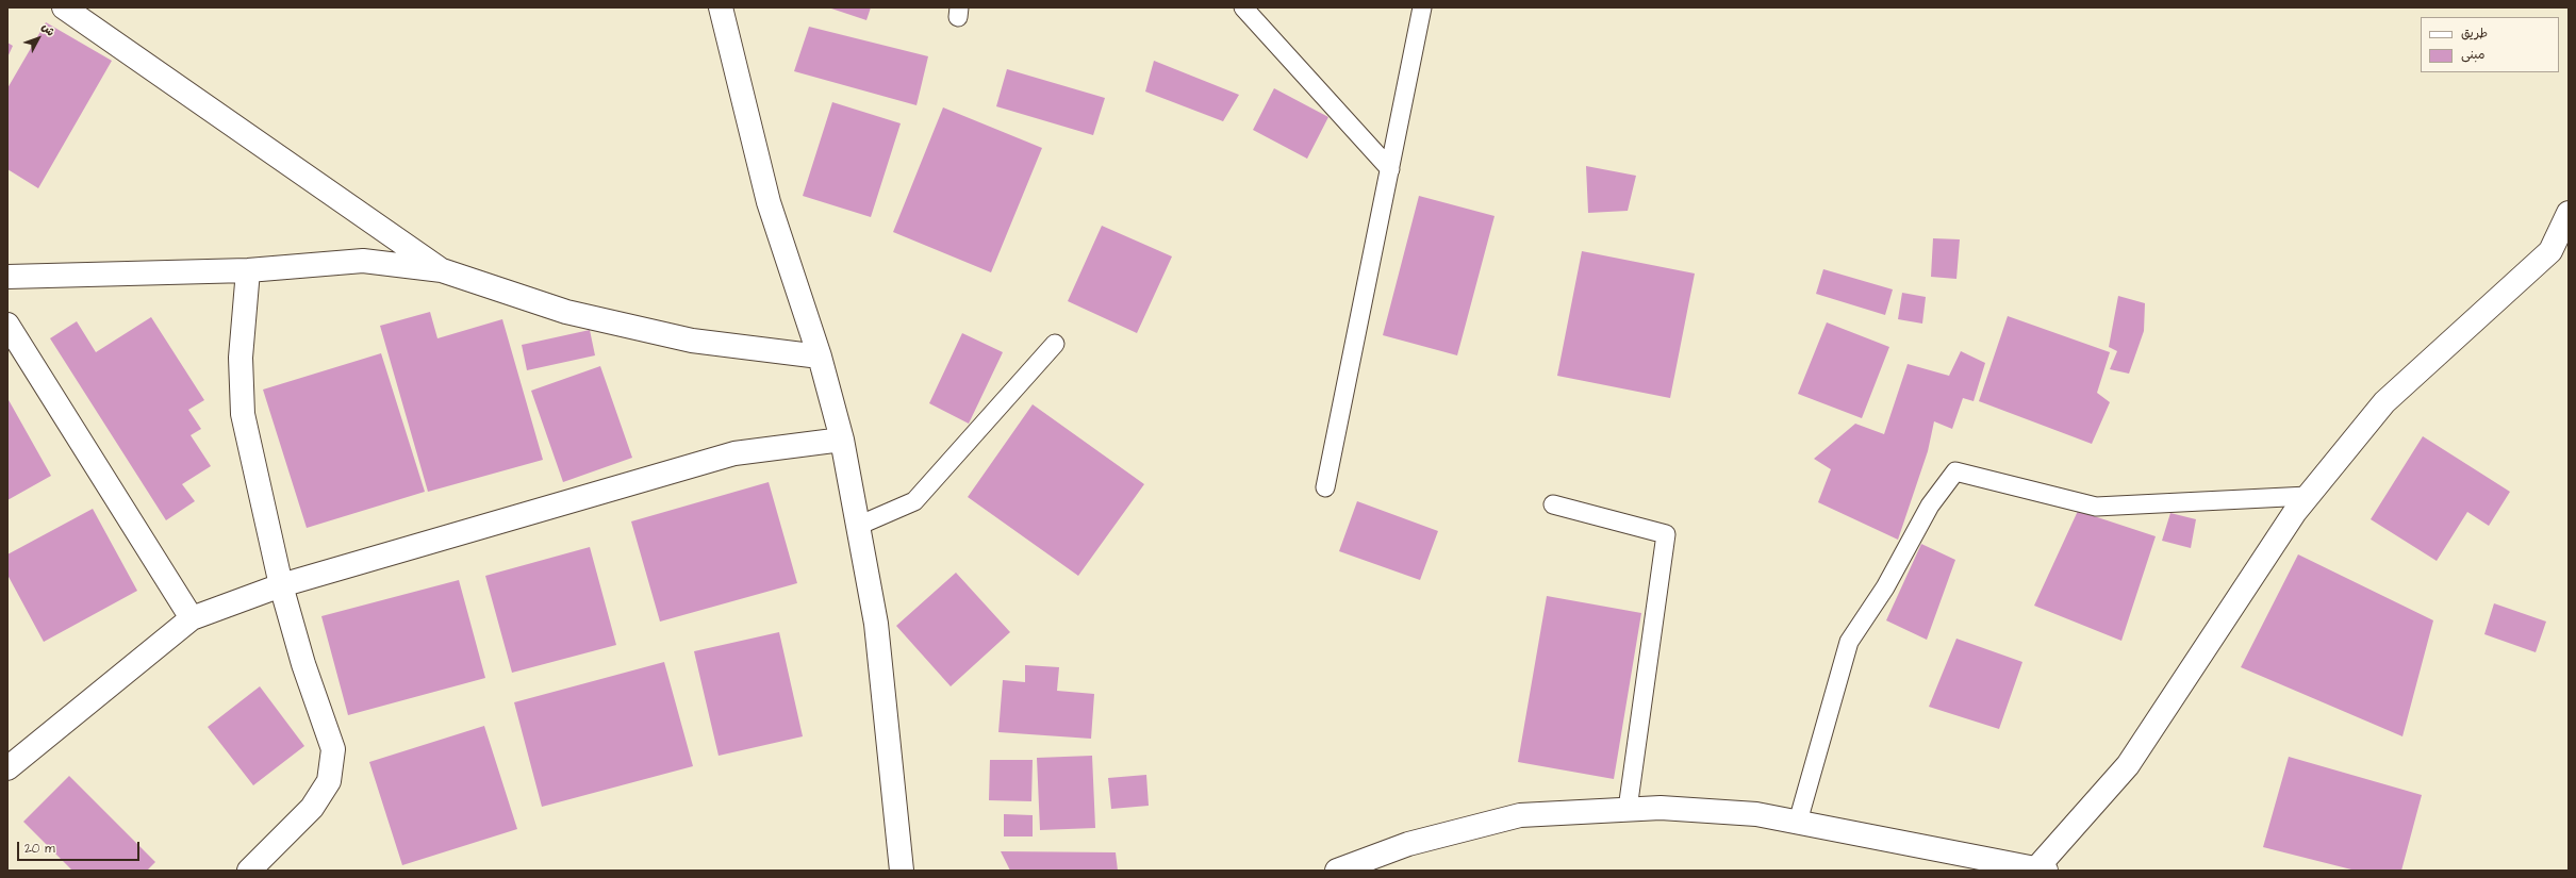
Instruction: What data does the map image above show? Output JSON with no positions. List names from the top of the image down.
{
  "legend": ["طريق", "مبنى"],
  "scale_bar": "20 m",
  "north": "top right"
}
